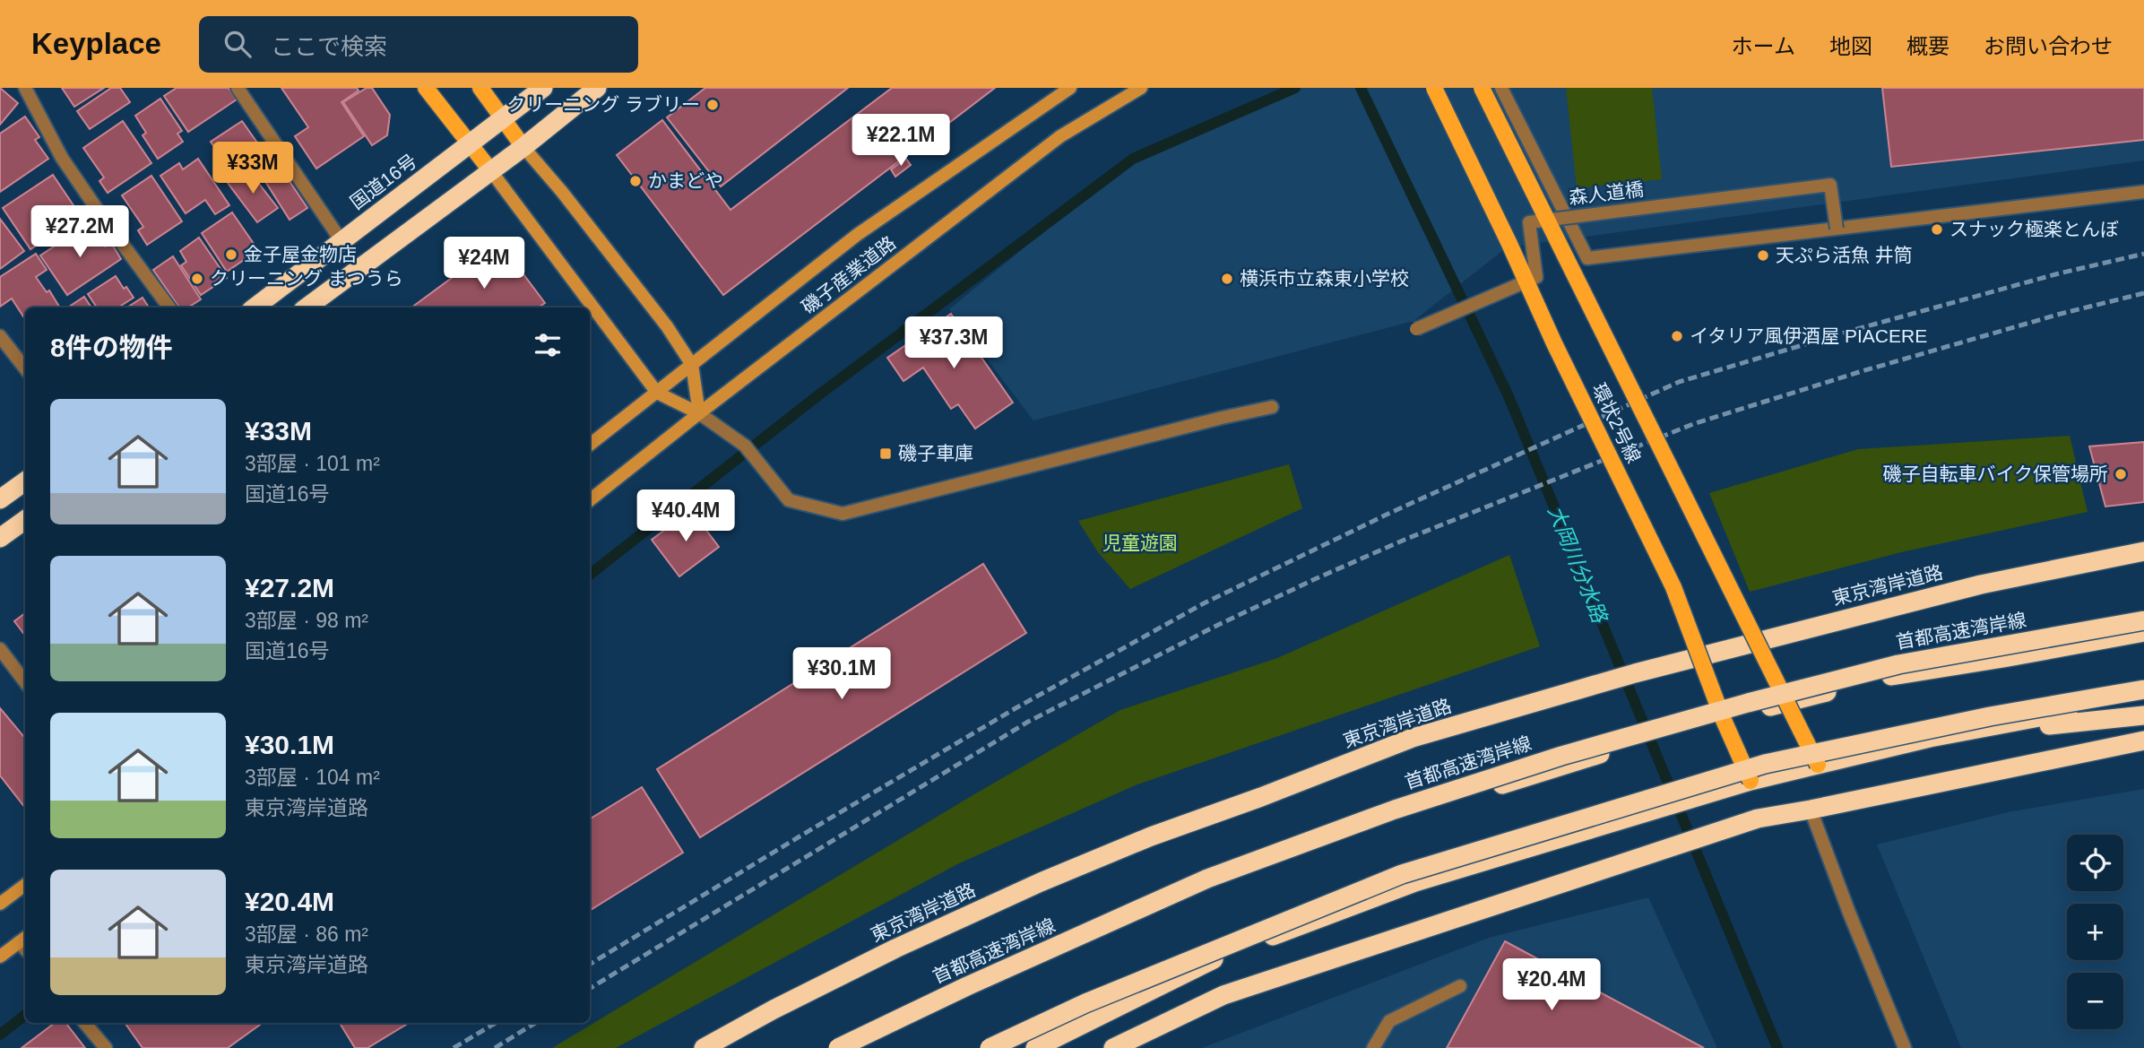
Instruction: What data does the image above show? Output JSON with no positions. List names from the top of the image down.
{
  "streets": {
    "highway": ["国道16号", "東京湾岸道路", "首都高速湾岸線"],
    "main road": ["環状2号線"],
    "street": ["森人道橋", "磯子産業道路"]
  },
  "water": ["大岡川分水路"],
  "parks": ["児童遊園"],
  "places": {
    "other": [
      "クリーニング ラブリー",
      "かまどや",
      "スナック極楽とんぼ",
      "金子屋金物店",
      "天ぷら活魚 井筒",
      "クリーニング まつうら",
      "横浜市立森東小学校",
      "イタリア風伊酒屋 PIACERE",
      "磯子自転車バイク保管場所"
    ],
    "transit": ["磯子車庫"]
  },
  "page": {
    "header": "Keyplace",
    "search": "ここで検索",
    "nav": [
      "ホーム",
      "地図",
      "概要",
      "お問い合わせ"
    ],
    "price": [
      "¥22.1M",
      "¥33M",
      "¥27.2M",
      "¥24M",
      "¥37.3M",
      "¥40.4M",
      "¥30.1M",
      "¥20.4M"
    ],
    "heading": "8件の物件",
    "list": [
      {
        "name": "¥33M",
        "note": "3部屋 · 101 m² · 国道16号"
      },
      {
        "name": "¥27.2M",
        "note": "3部屋 · 98 m² · 国道16号"
      },
      {
        "name": "¥30.1M",
        "note": "3部屋 · 104 m² · 東京湾岸道路"
      },
      {
        "name": "¥20.4M",
        "note": "3部屋 · 86 m² · 東京湾岸道路"
      }
    ],
    "map_buttons": ["+", "−"]
  }
}
